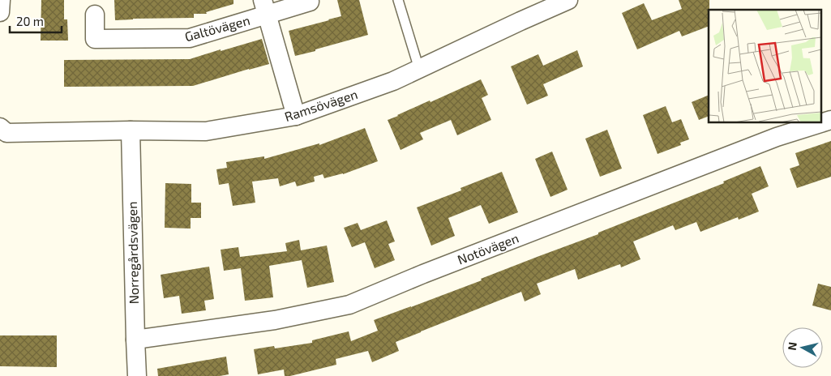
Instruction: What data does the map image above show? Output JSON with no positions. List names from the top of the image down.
{
  "streets": {
    "street": [
      "Galtövägen",
      "Ramsövägen",
      "Notövägen",
      "Norregårdsvägen"
    ]
  },
  "crossings": [
    ["Galtövägen", "Ramsövägen"],
    ["Ramsövägen", "Norregårdsvägen"],
    ["Notövägen", "Norregårdsvägen"]
  ],
  "scale_bar": "20 m",
  "north": "left"
}
